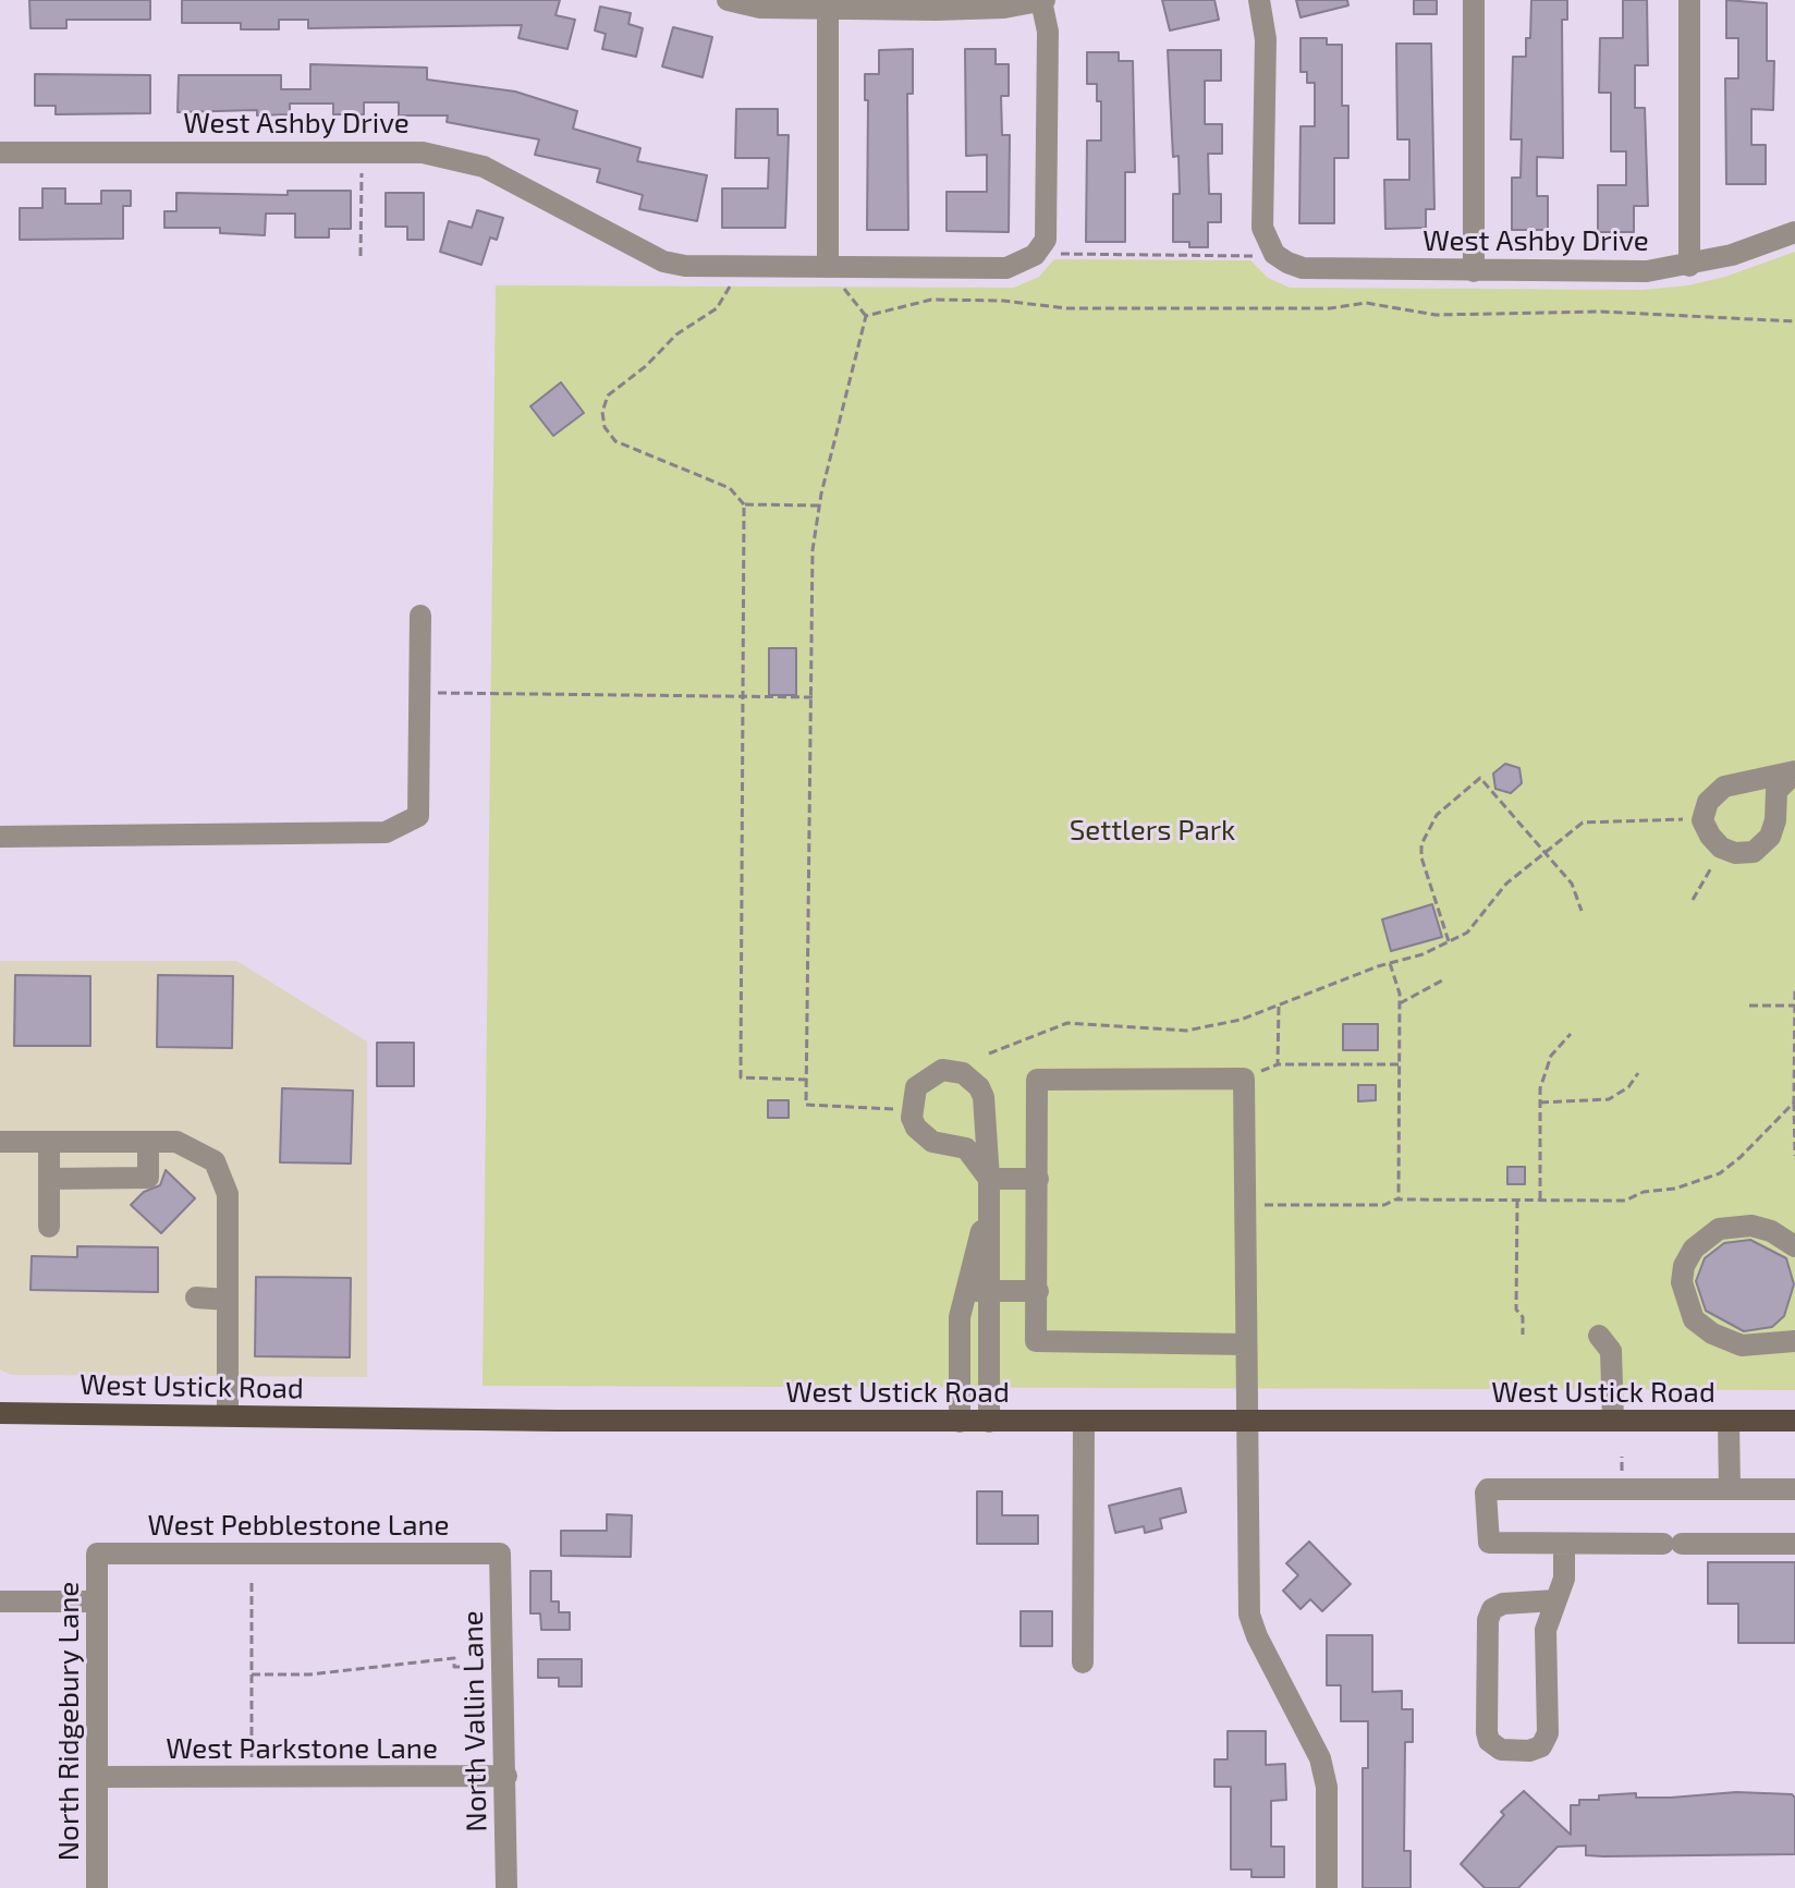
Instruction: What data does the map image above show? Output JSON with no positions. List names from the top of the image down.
{
  "streets": {
    "main road": ["West Ustick Road"],
    "street": [
      "West Ashby Drive",
      "West Pebblestone Lane",
      "North Ridgebury Lane",
      "North Vallin Lane",
      "West Parkstone Lane"
    ]
  },
  "crossings": [
    ["West Pebblestone Lane", "North Ridgebury Lane"],
    ["West Pebblestone Lane", "North Vallin Lane"],
    ["North Ridgebury Lane", "West Parkstone Lane"],
    ["North Vallin Lane", "West Parkstone Lane"]
  ],
  "parks": ["Settlers Park"]
}
